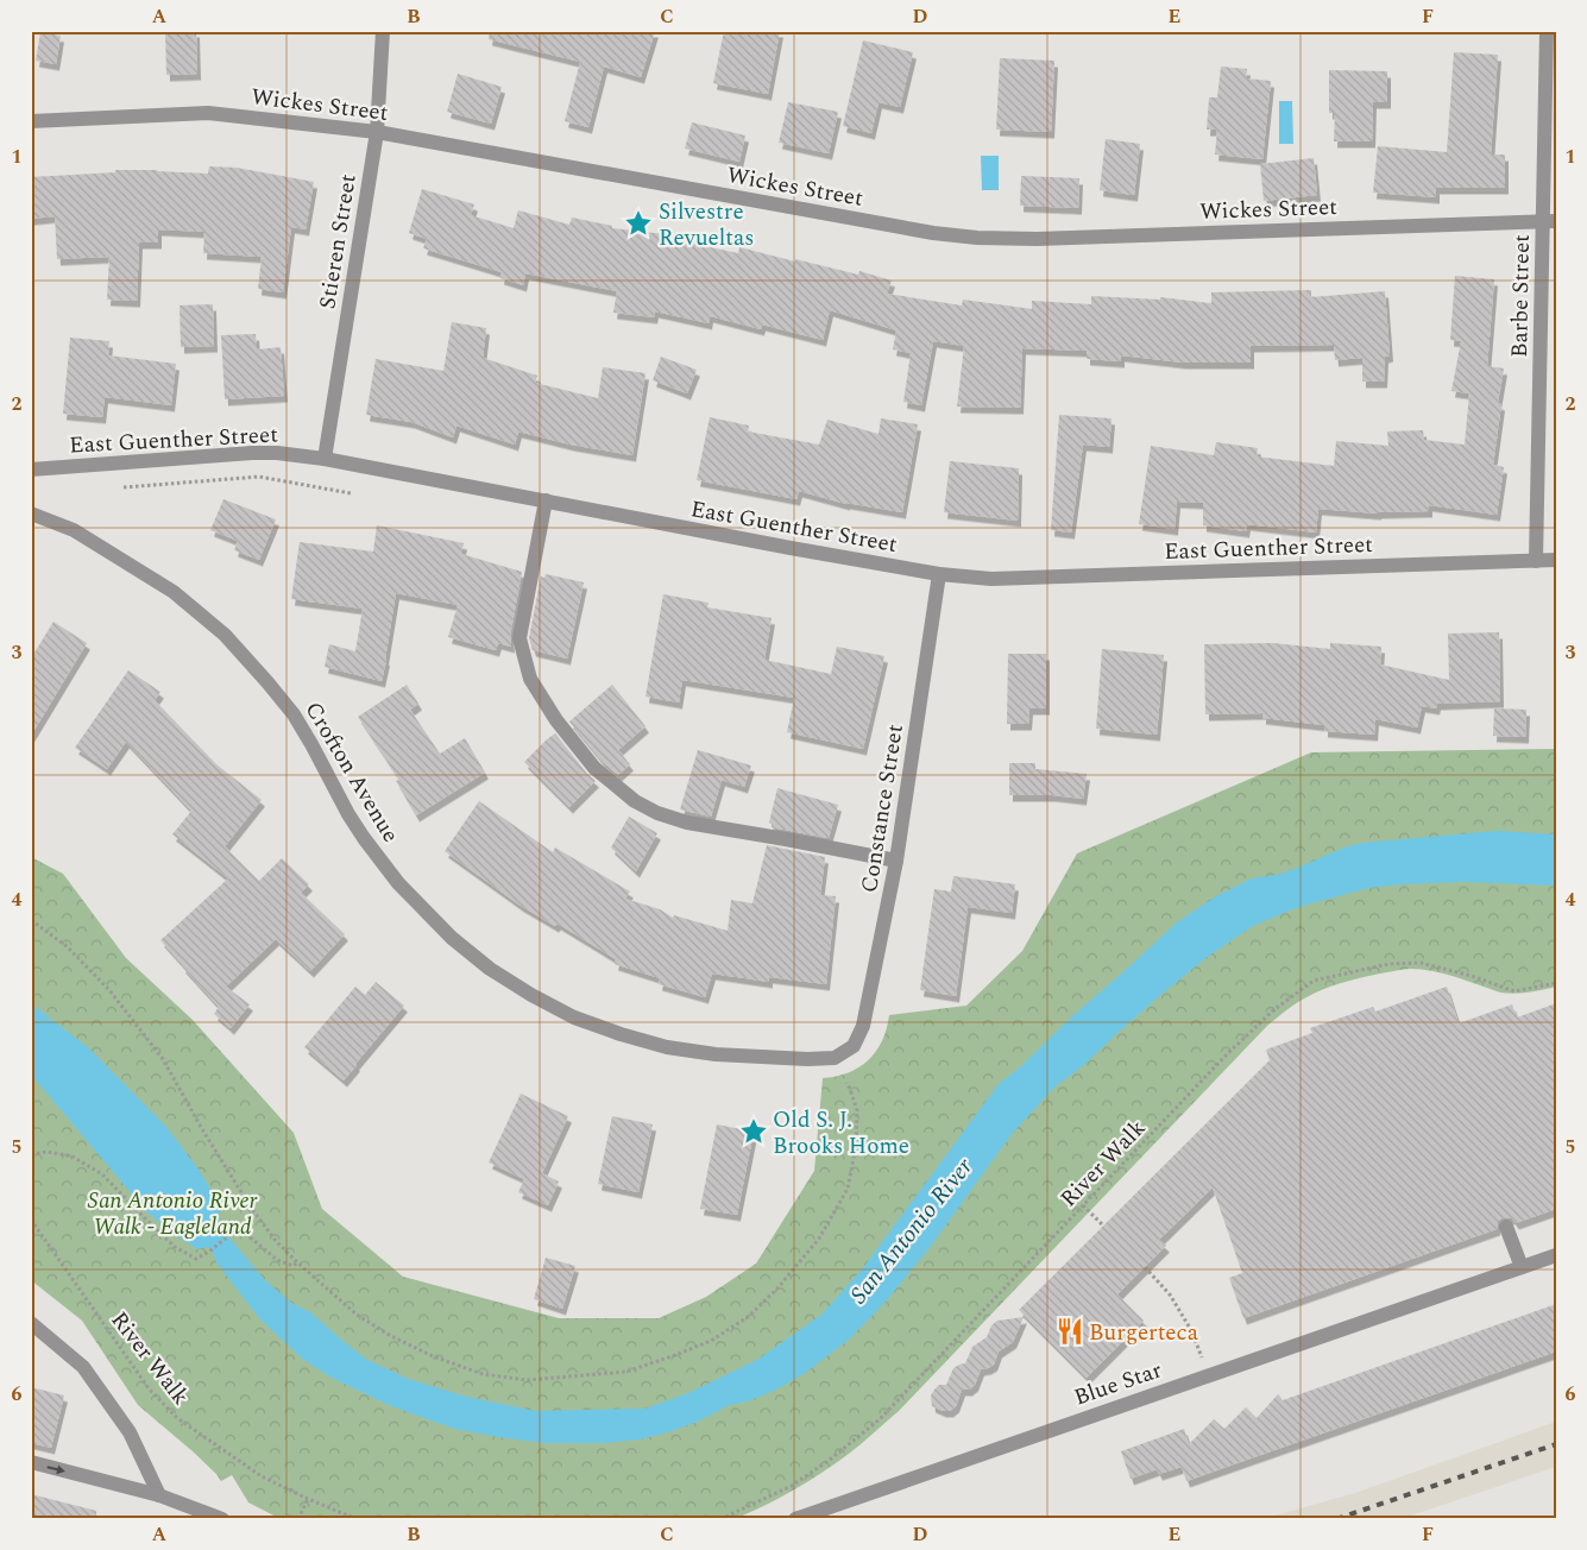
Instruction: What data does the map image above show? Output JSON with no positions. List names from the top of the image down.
{
  "streets": {
    "street": [
      "Wickes Street",
      "Stieren Street",
      "Barbe Street",
      "East Guenther Street",
      "Crofton Avenue",
      "Constance Street",
      "Blue Star"
    ],
    "path": ["River Walk"]
  },
  "crossings": [
    ["Wickes Street", "Stieren Street"],
    ["Wickes Street", "Barbe Street"],
    ["Stieren Street", "East Guenther Street"],
    ["Barbe Street", "East Guenther Street"],
    ["East Guenther Street", "Constance Street"],
    ["Crofton Avenue", "Constance Street"]
  ],
  "water": ["San Antonio River"],
  "parks": ["San Antonio River Walk - Eagleland"],
  "places": {
    "place": ["Silvestre Revueltas", "Old S. J. Brooks Home"],
    "restaurant": ["Burgerteca"]
  },
  "grid": {
    "columns": [
      "A",
      "B",
      "C",
      "D",
      "E",
      "F"
    ],
    "rows": [
      "1",
      "2",
      "3",
      "4",
      "5",
      "6"
    ]
  }
}
